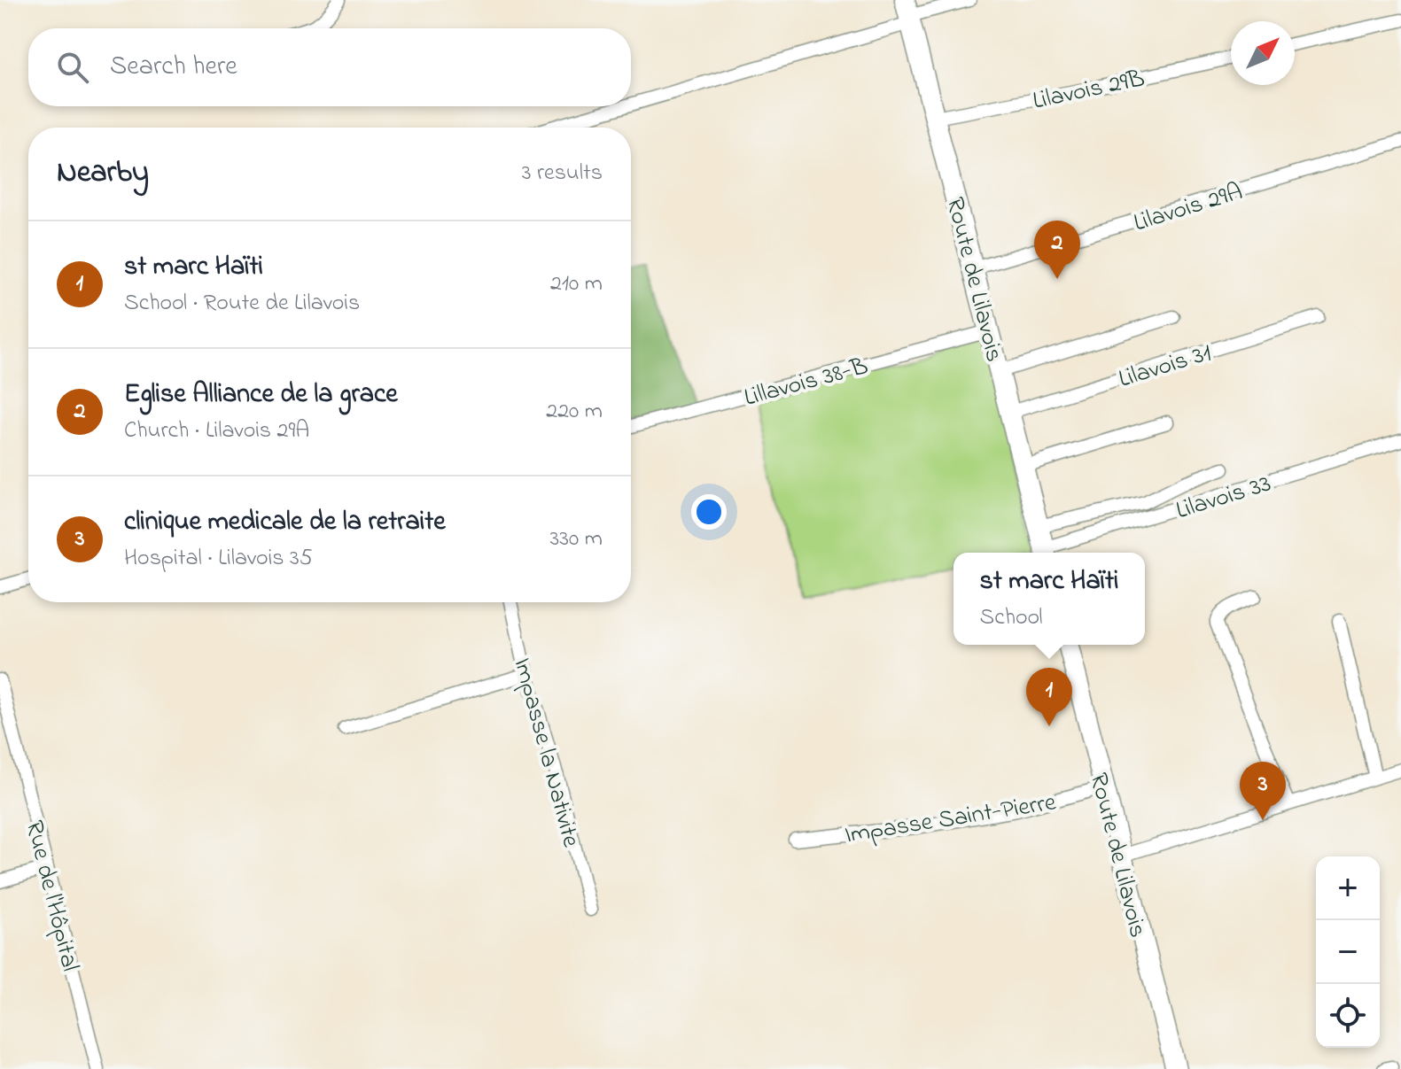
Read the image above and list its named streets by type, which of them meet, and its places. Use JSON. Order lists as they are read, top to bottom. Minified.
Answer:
{"streets":{"main road":["Route de Lilavois"],"street":["Lilavois 29B","Lilavois 29A","Lilavois 31","Lillavois 38-B","Lilavois 33","Impasse la Nativite","Impasse Saint-Pierre","Rue de l'Hôpital"]},"crossings":[["Lilavois 29B","Route de Lilavois"],["Lilavois 29A","Route de Lilavois"],["Route de Lilavois","Lilavois 31"],["Route de Lilavois","Lillavois 38-B"],["Route de Lilavois","Impasse Saint-Pierre"]],"north":"top right","page":{"search":"Search here","heading":["Nearby","3 results"],"list":[{"mark":"1","name":"st marc Haïti","note":"School · Route de Lilavois","value":"210 m"},{"mark":"2","name":"Eglise Alliance de la grace","note":"Church · Lilavois 29A","value":"220 m"},{"mark":"3","name":"clinique medicale de la retraite","note":"Hospital · Lilavois 35","value":"330 m"}],"pins":["2","1","3"],"popup":["st marc Haïti","School"],"map_buttons":["+","−"]}}
